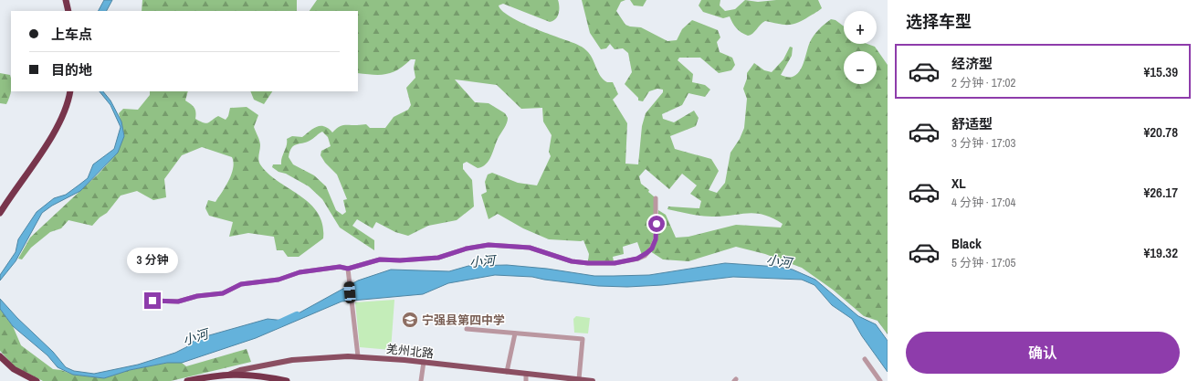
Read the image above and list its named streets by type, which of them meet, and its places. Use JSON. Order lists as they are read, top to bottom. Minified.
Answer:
{"streets":{"main road":["羌州北路"]},"water":["小河"],"places":{"school or university":["宁强县第四中学"]},"page":{"heading":"选择车型","map_buttons":["+","−"],"banner":["上车点","目的地"],"list":[{"name":"经济型","note":"2 分钟 · 17:02","value":"¥15.39"},{"name":"舒适型","note":"3 分钟 · 17:03","value":"¥20.78"},{"name":"XL","note":"4 分钟 · 17:04","value":"¥26.17"},{"name":"Black","note":"5 分钟 · 17:05","value":"¥19.32"}],"bubble":"3 分钟","buttons":"确认"}}
